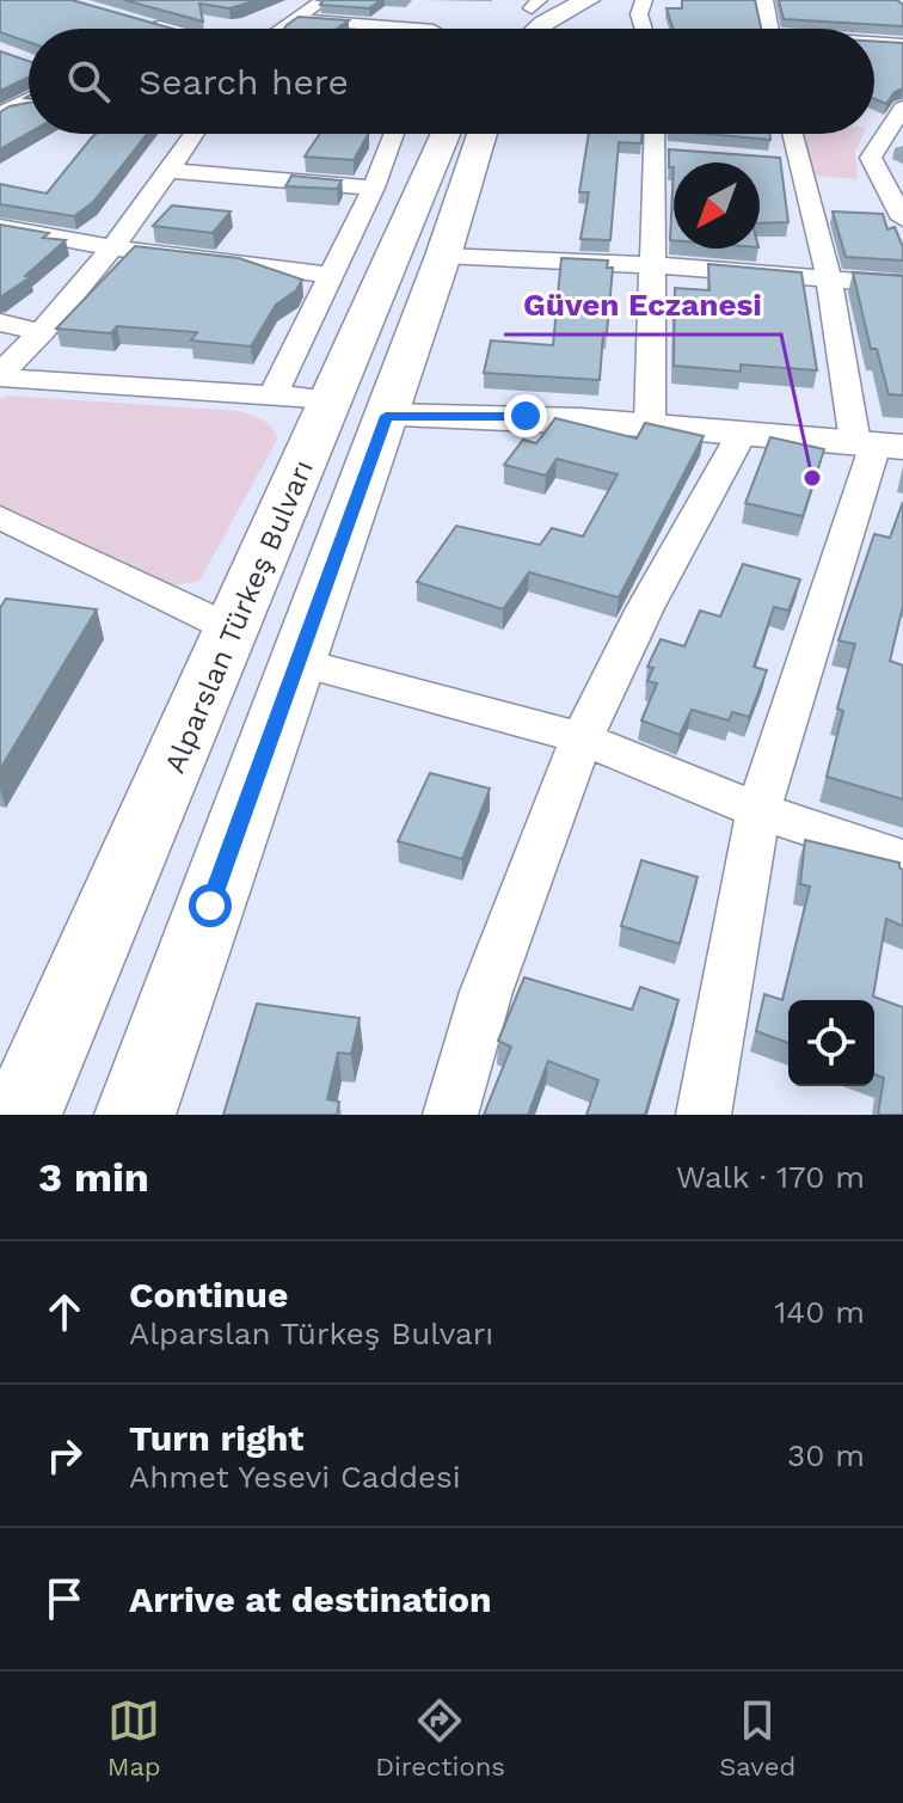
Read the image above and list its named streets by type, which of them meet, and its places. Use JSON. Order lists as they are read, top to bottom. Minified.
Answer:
{"streets":{"main road":["Alparslan Türkeş Bulvarı"]},"places":["Güven Eczanesi"],"north":"bottom left","page":{"search":"Search here","heading":["3 min","Walk · 170 m"],"list":[["Continue","Alparslan Türkeş Bulvarı","140 m"],["Turn right","Ahmet Yesevi Caddesi","30 m"],"Arrive at destination"],"nav":["Map","Directions","Saved"]}}
